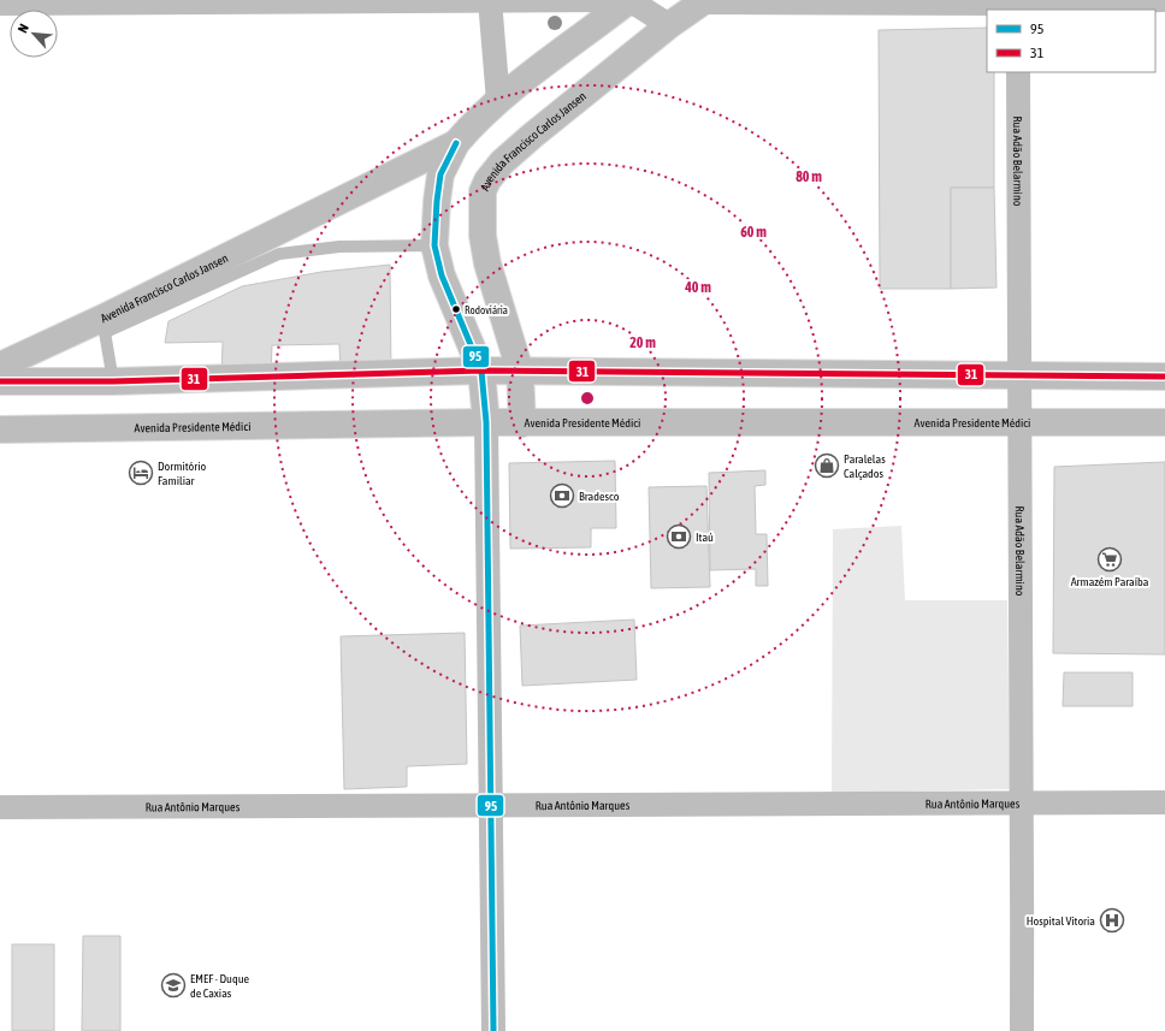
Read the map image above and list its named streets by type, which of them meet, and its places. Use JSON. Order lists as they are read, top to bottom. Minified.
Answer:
{"streets":{"main road":["Avenida Francisco Carlos Jansen","Avenida Presidente Médici"],"street":["Rua Adão Belarmino","Rua Antônio Marques"]},"crossings":[["Avenida Francisco Carlos Jansen","Avenida Presidente Médici"],["Rua Adão Belarmino","Avenida Presidente Médici"],["Rua Adão Belarmino","Rua Antônio Marques"]],"places":{"other":["Rodoviária"],"shop":["Paralelas Calçados"],"hotel":["Dormitório Familiar"],"bank":["Bradesco","Itaú"],"supermarket":["Armazém Paraíba"],"hospital":["Hospital Vitoria"],"school or university":["EMEF - Duque de Caxias"]},"lines":["transit line 95","transit line 31"],"legend":["95","31"],"north":"top left","rings":["80 m","60 m","40 m","20 m"]}
